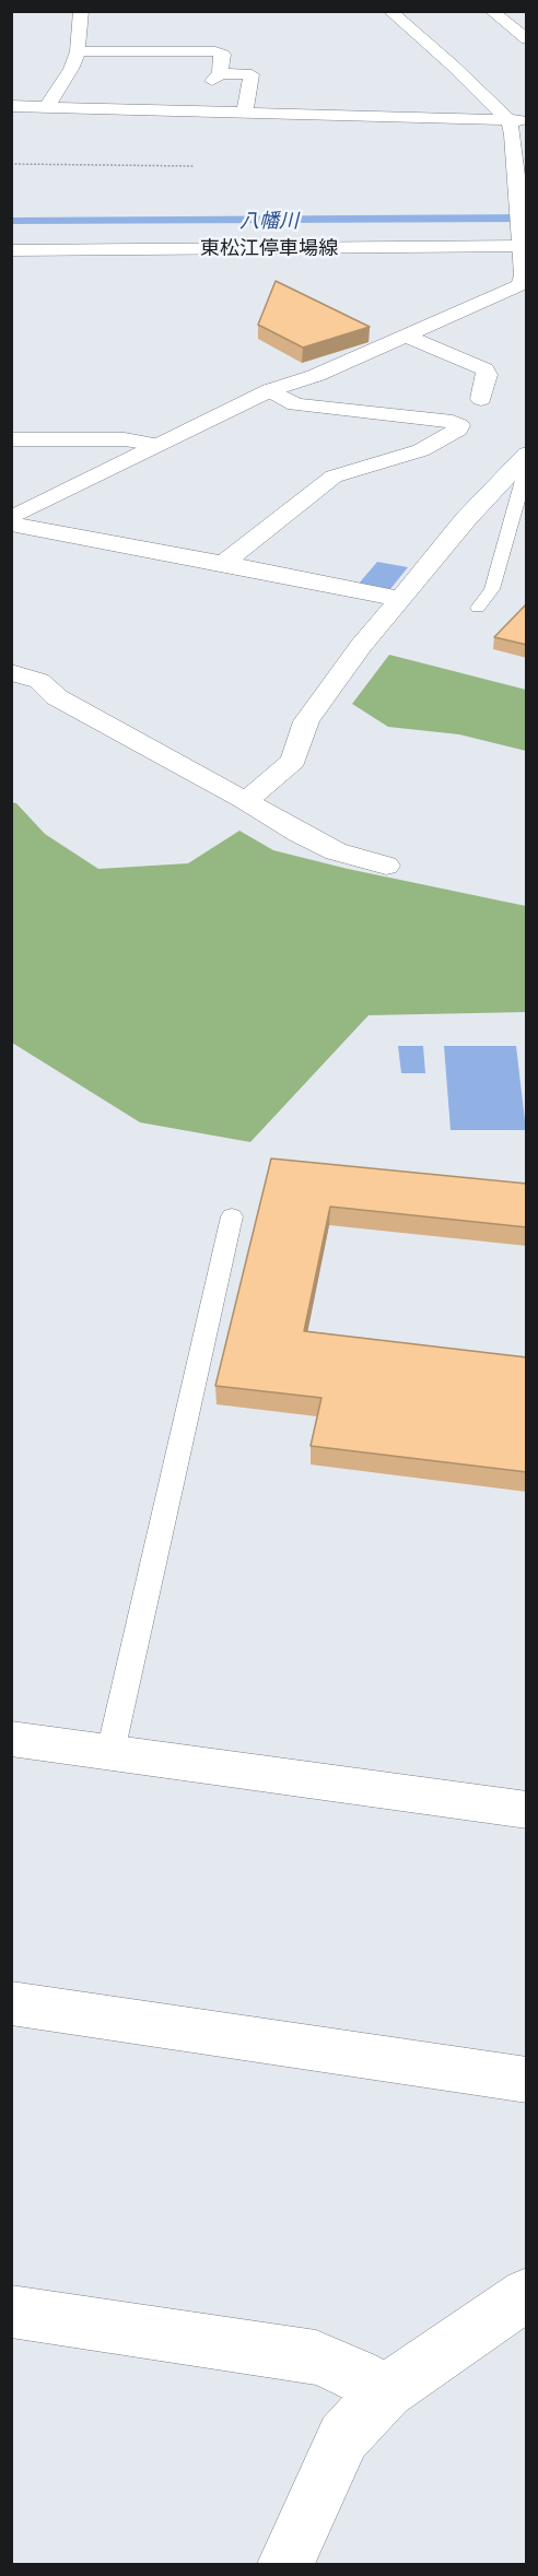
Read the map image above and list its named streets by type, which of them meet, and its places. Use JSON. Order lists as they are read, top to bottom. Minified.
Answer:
{"streets":{"main road":["東松江停車場線"]},"water":["八幡川"]}
